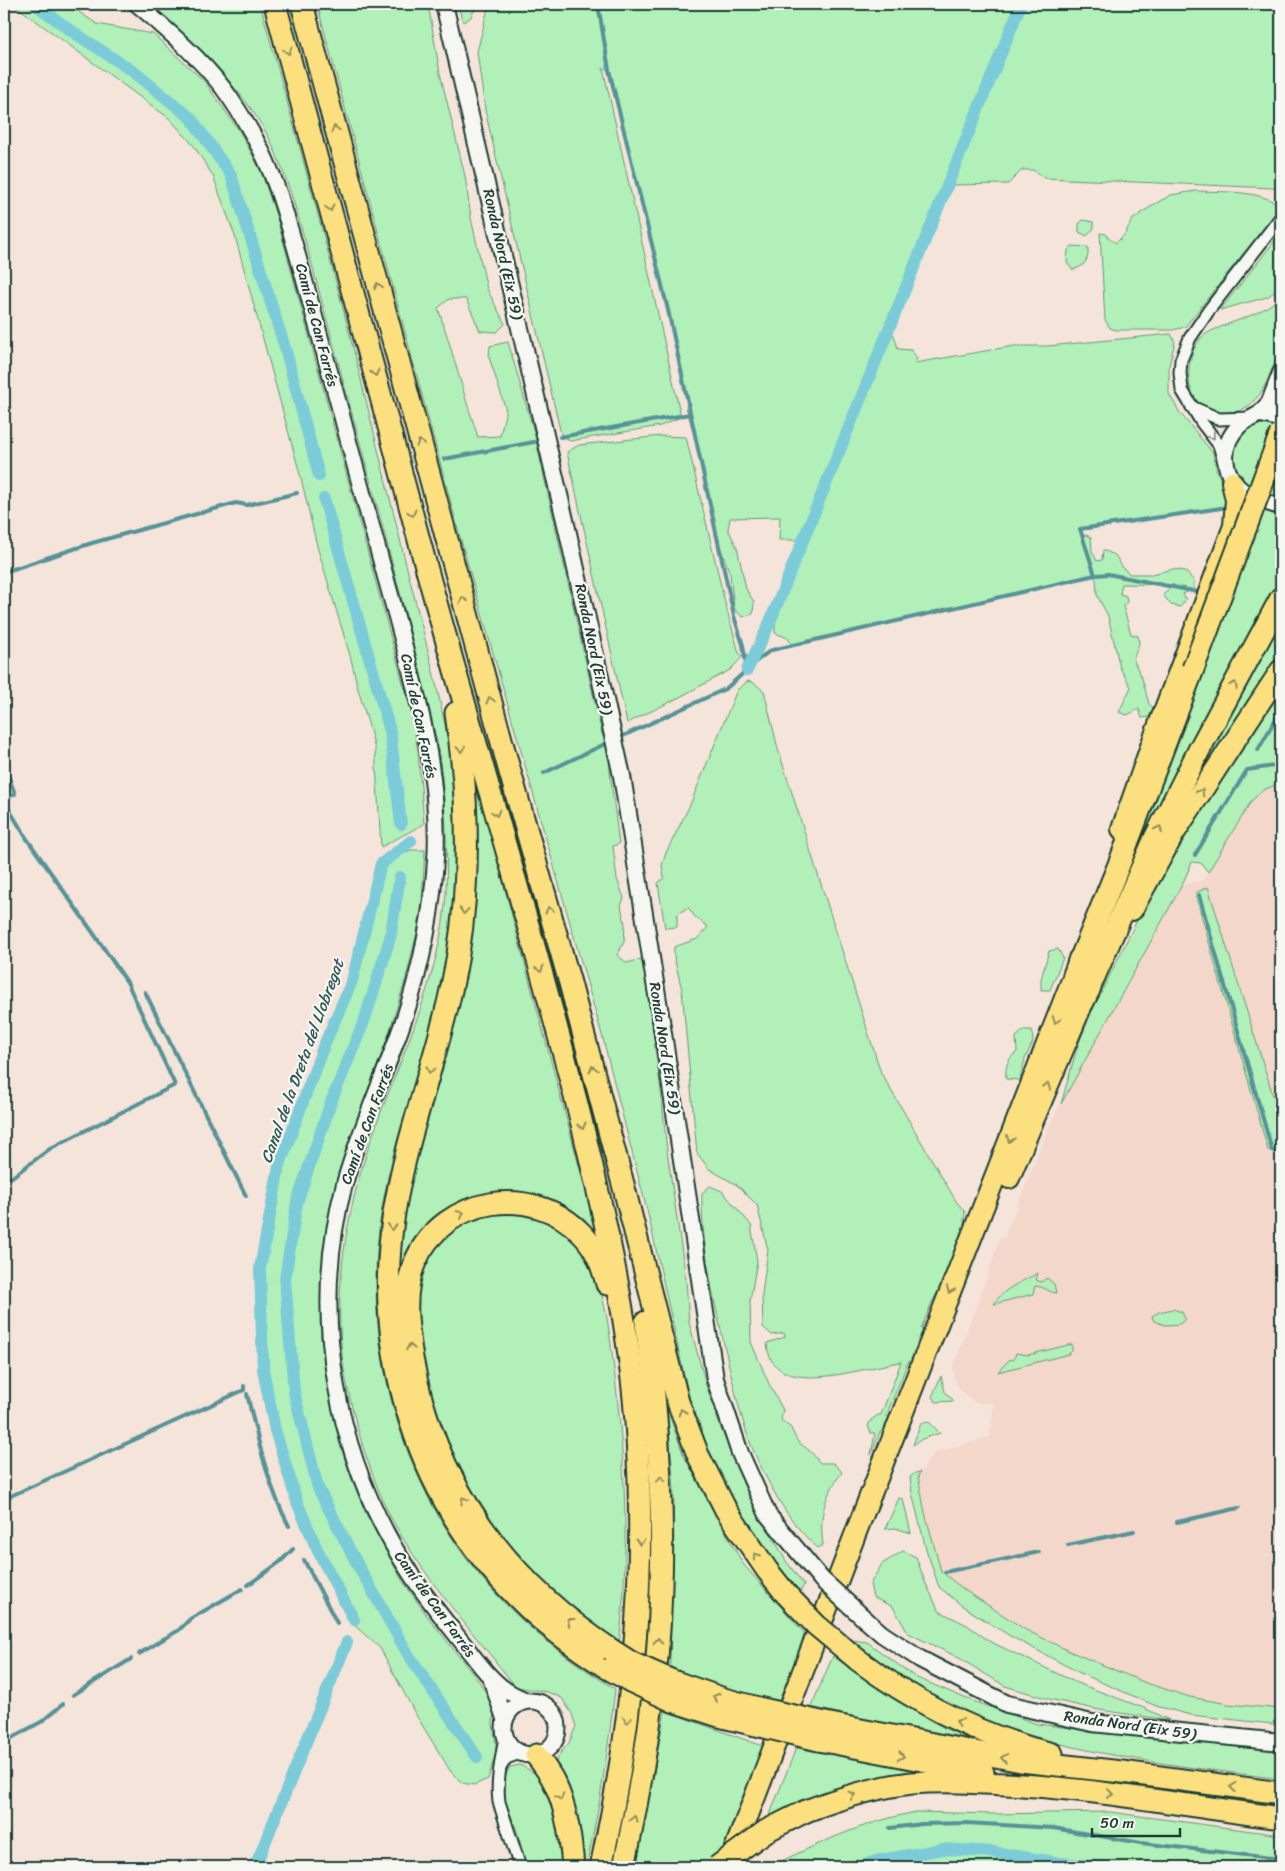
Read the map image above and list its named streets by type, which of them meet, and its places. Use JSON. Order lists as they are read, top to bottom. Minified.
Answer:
{"streets":{"main road":["Ronda Nord (Eix 59)"],"street":["Camí de Can Farrés"]},"water":["Canal de la Dreta del Llobregat"],"scale_bar":"50 m"}
